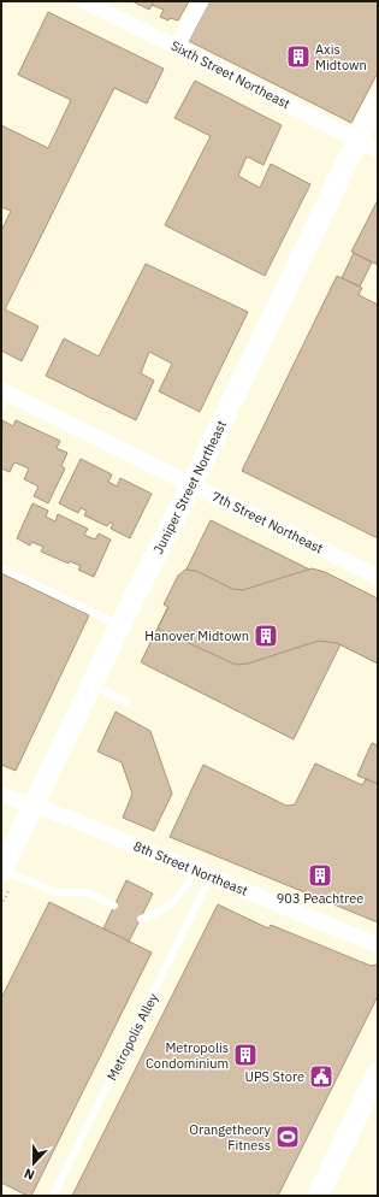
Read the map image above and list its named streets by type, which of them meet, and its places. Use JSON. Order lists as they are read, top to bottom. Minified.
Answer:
{"streets":{"main road":["Juniper Street Northeast"],"street":["Sixth Street Northeast","7th Street Northeast","8th Street Northeast"],"lane":["Metropolis Alley"]},"crossings":[["Sixth Street Northeast","Juniper Street Northeast"],["Juniper Street Northeast","7th Street Northeast"],["Juniper Street Northeast","8th Street Northeast"],["8th Street Northeast","Metropolis Alley"]],"places":{"building":["Axis Midtown","Hanover Midtown","903 Peachtree","Metropolis Condominium"],"public building":["UPS Store"],"sports":["Orangetheory Fitness"]},"north":"bottom"}
